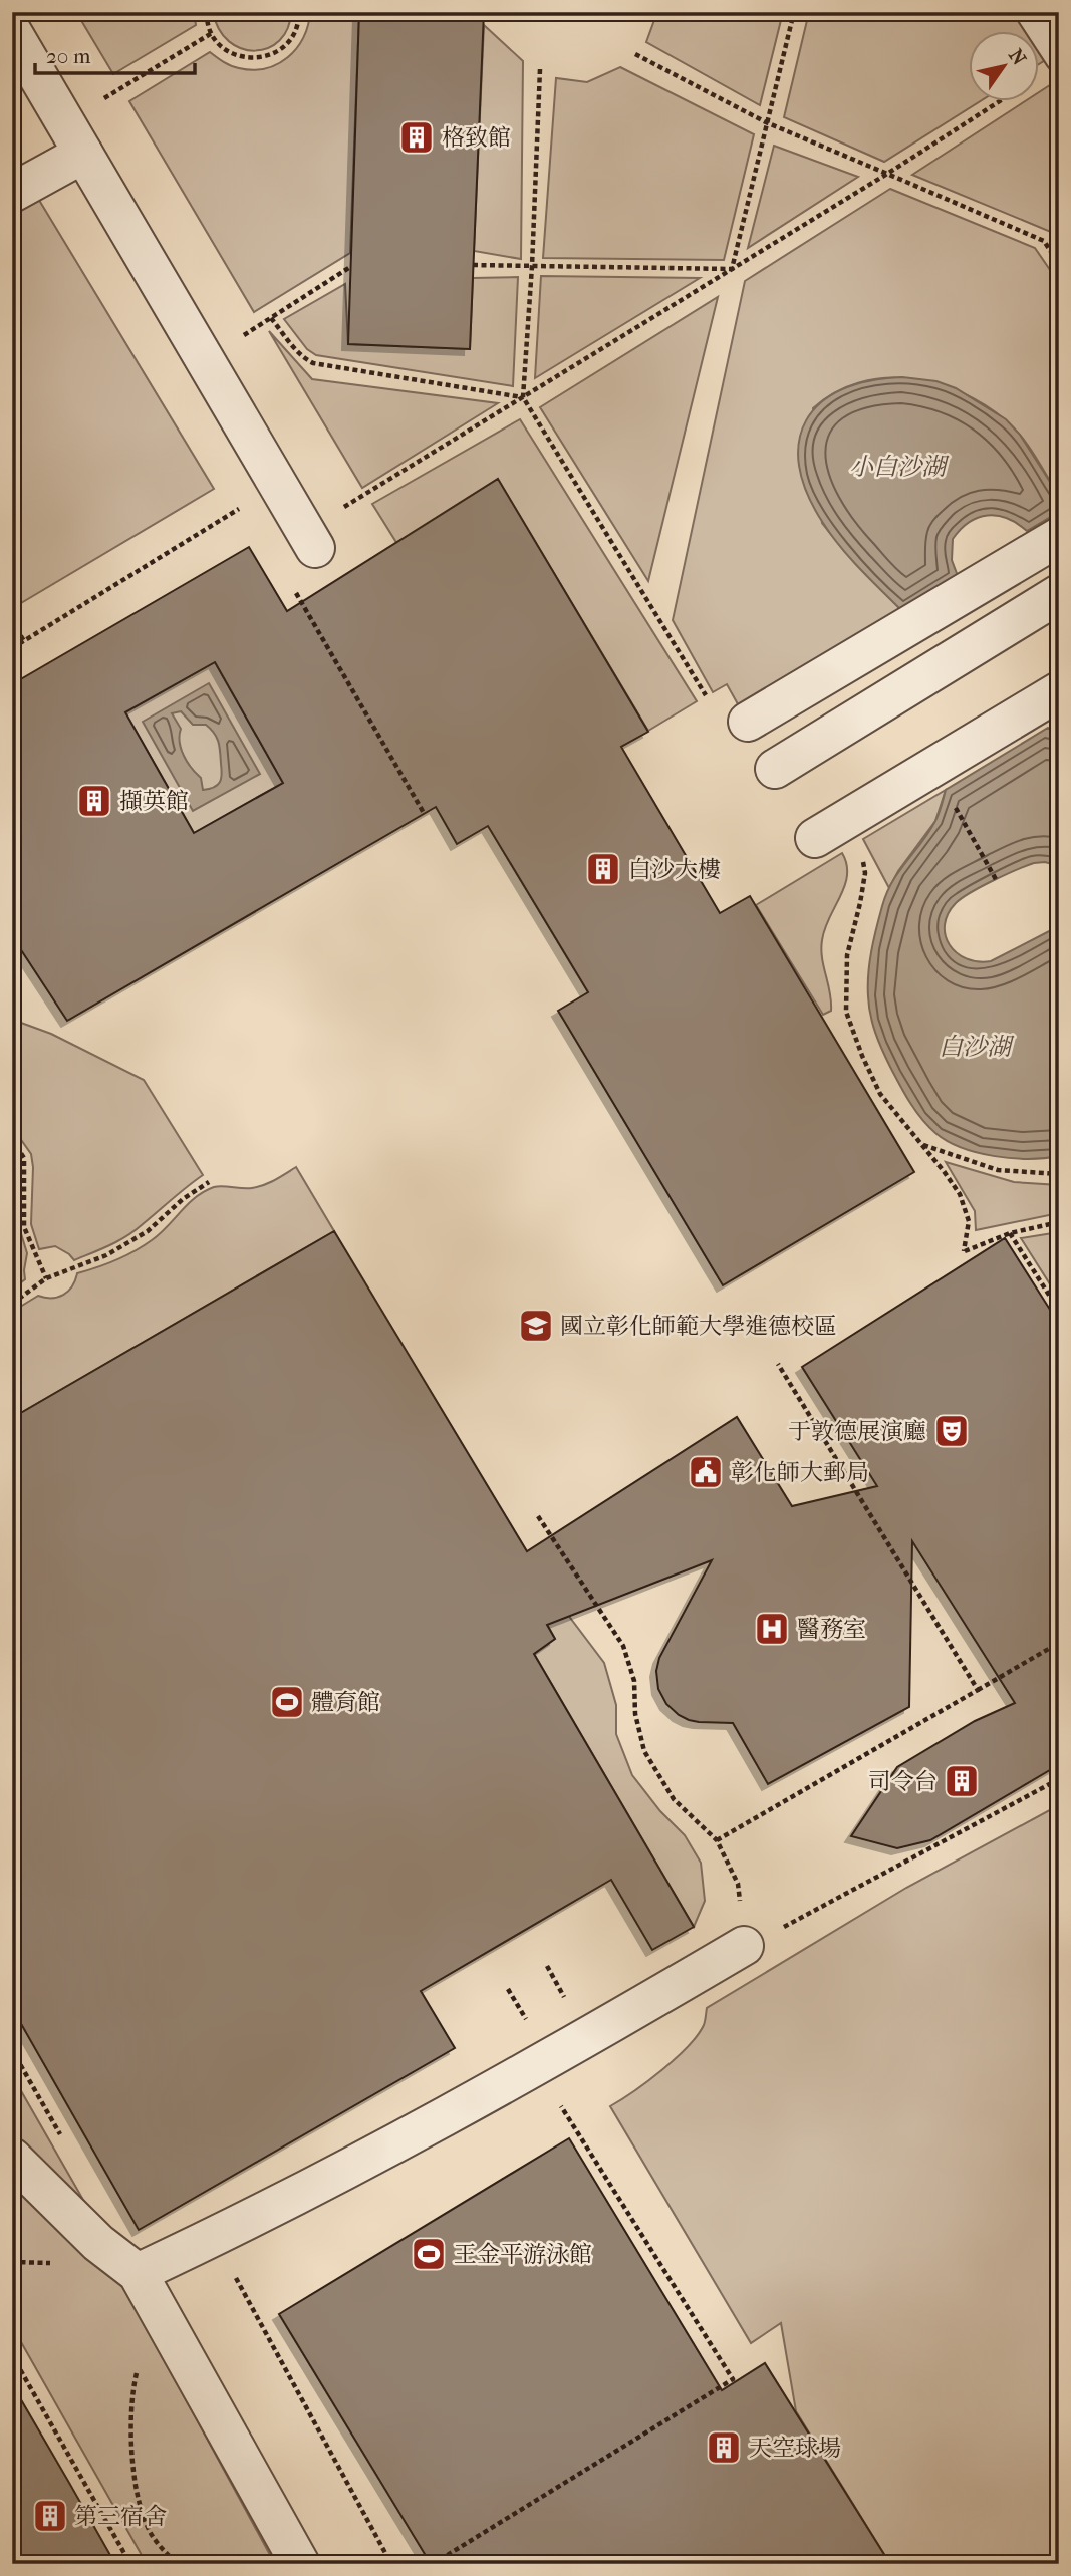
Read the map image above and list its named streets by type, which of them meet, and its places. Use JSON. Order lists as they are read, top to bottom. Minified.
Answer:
{"water":["小白沙湖","白沙湖"],"places":{"building":["格致館","擷英館","白沙大樓","司令台","天空球場","第三宿舍"],"school or university":["國立彰化師範大學進德校區"],"theatre":["于敦德展演廳"],"public building":["彰化師大郵局"],"hospital":["醫務室"],"sports":["體育館","王金平游泳館"]},"scale_bar":"20 m","north":"top right"}
